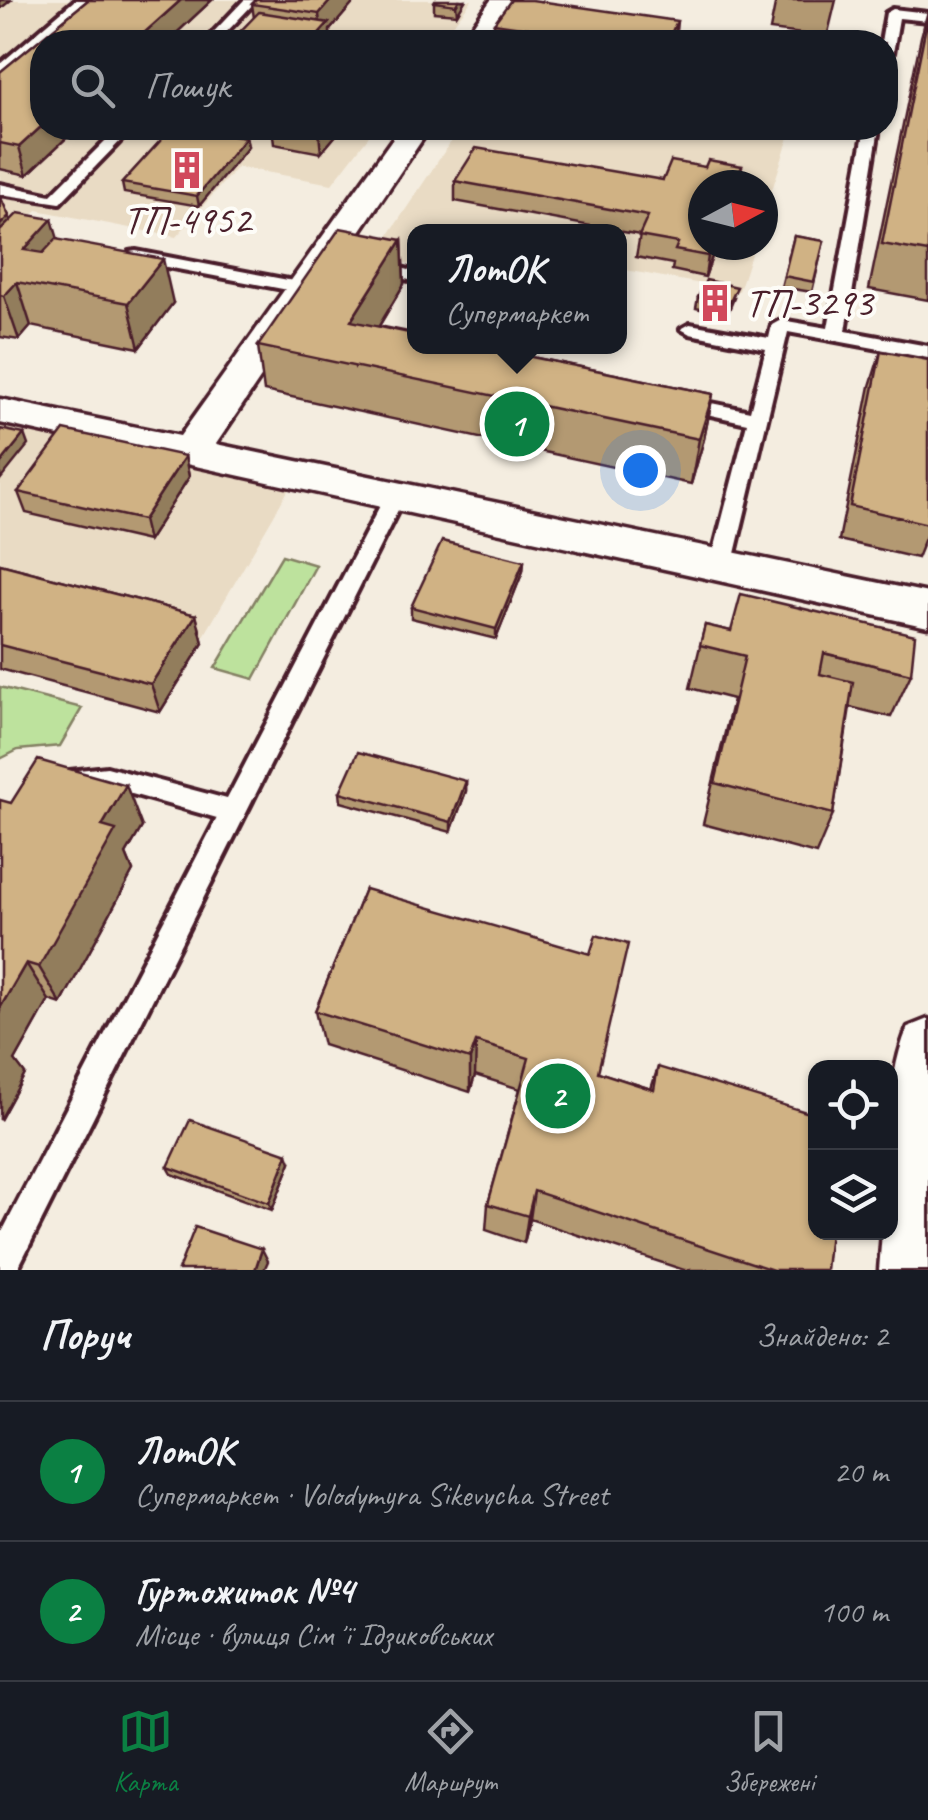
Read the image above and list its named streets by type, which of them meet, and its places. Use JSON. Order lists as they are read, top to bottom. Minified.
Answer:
{"places":{"building":["ТП-4952","ТП-3293"]},"north":"right","page":{"search":"Пошук","popup":["ЛотОК","Супермаркет"],"pins":["1","2"],"heading":["Поруч","Знайдено: 2"],"list":[{"mark":"1","name":"ЛотОК","note":"Супермаркет · Volodymyra Sikevycha Street","value":"20 m"},{"mark":"2","name":"Гуртожиток №4","note":"Місце · вулиця Сімʼї Ідзиковських","value":"100 m"}],"nav":["Карта","Маршрут","Збережені"]}}
